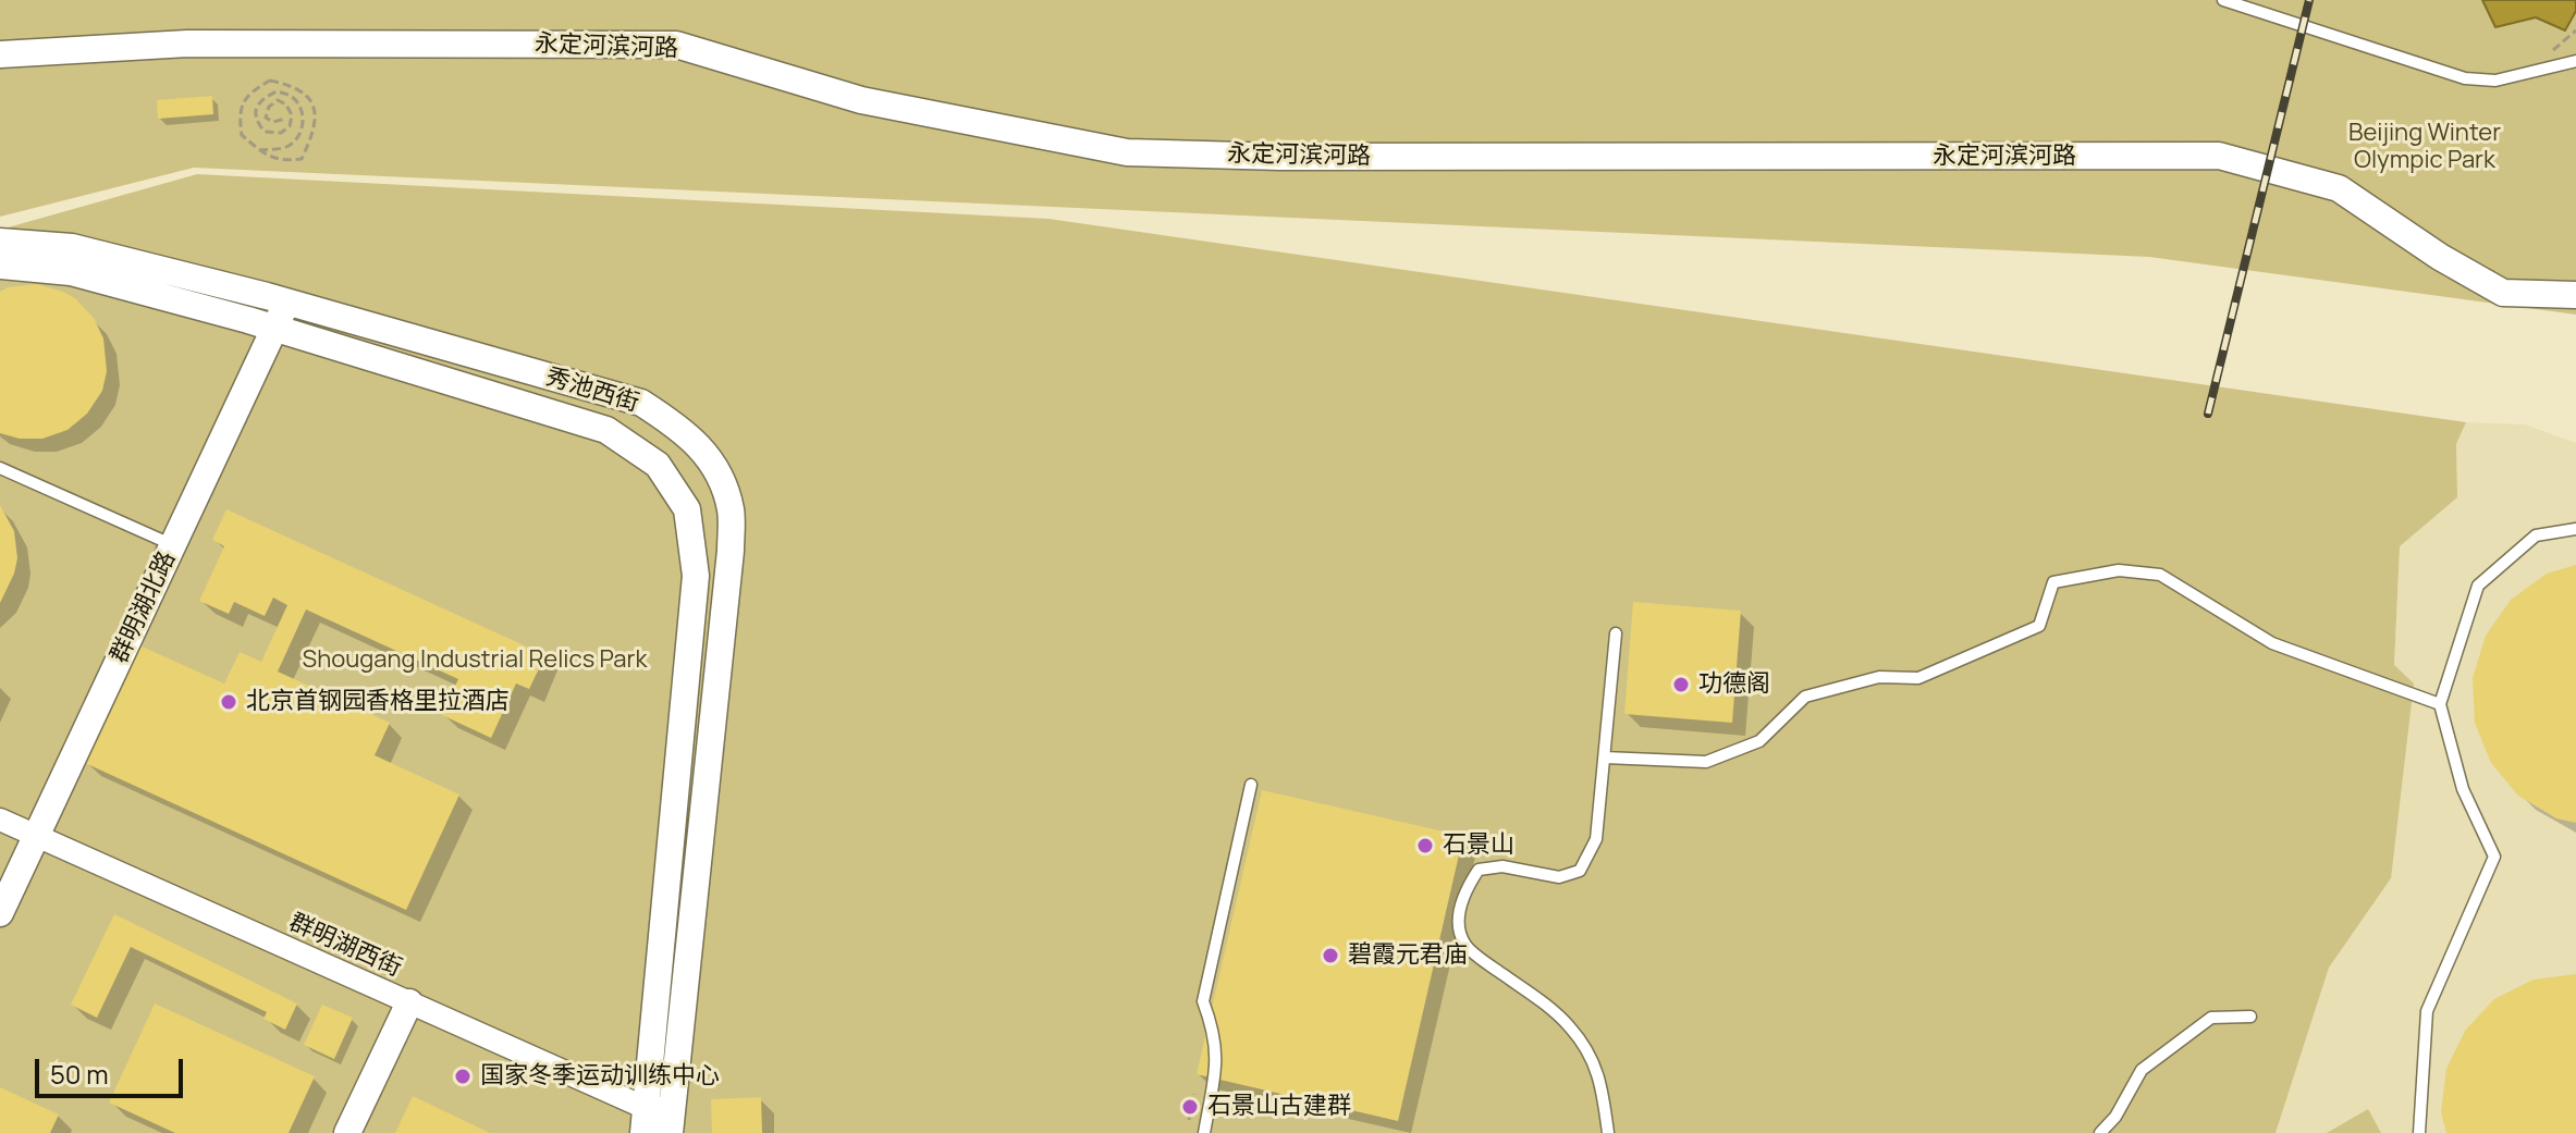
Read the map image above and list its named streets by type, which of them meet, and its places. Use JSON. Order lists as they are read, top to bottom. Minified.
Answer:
{"streets":{"street":["永定河滨河路","秀池西街","群明湖北路","群明湖西街"]},"crossings":[["秀池西街","群明湖北路"],["秀池西街","群明湖西街"],["群明湖北路","群明湖西街"]],"parks":["Beijing Winter Olympic Park","Shougang Industrial Relics Park"],"places":["功德阁","北京首钢园香格里拉酒店","石景山","碧霞元君庙","国家冬季运动训练中心","石景山古建群"],"scale_bar":"50 m"}
